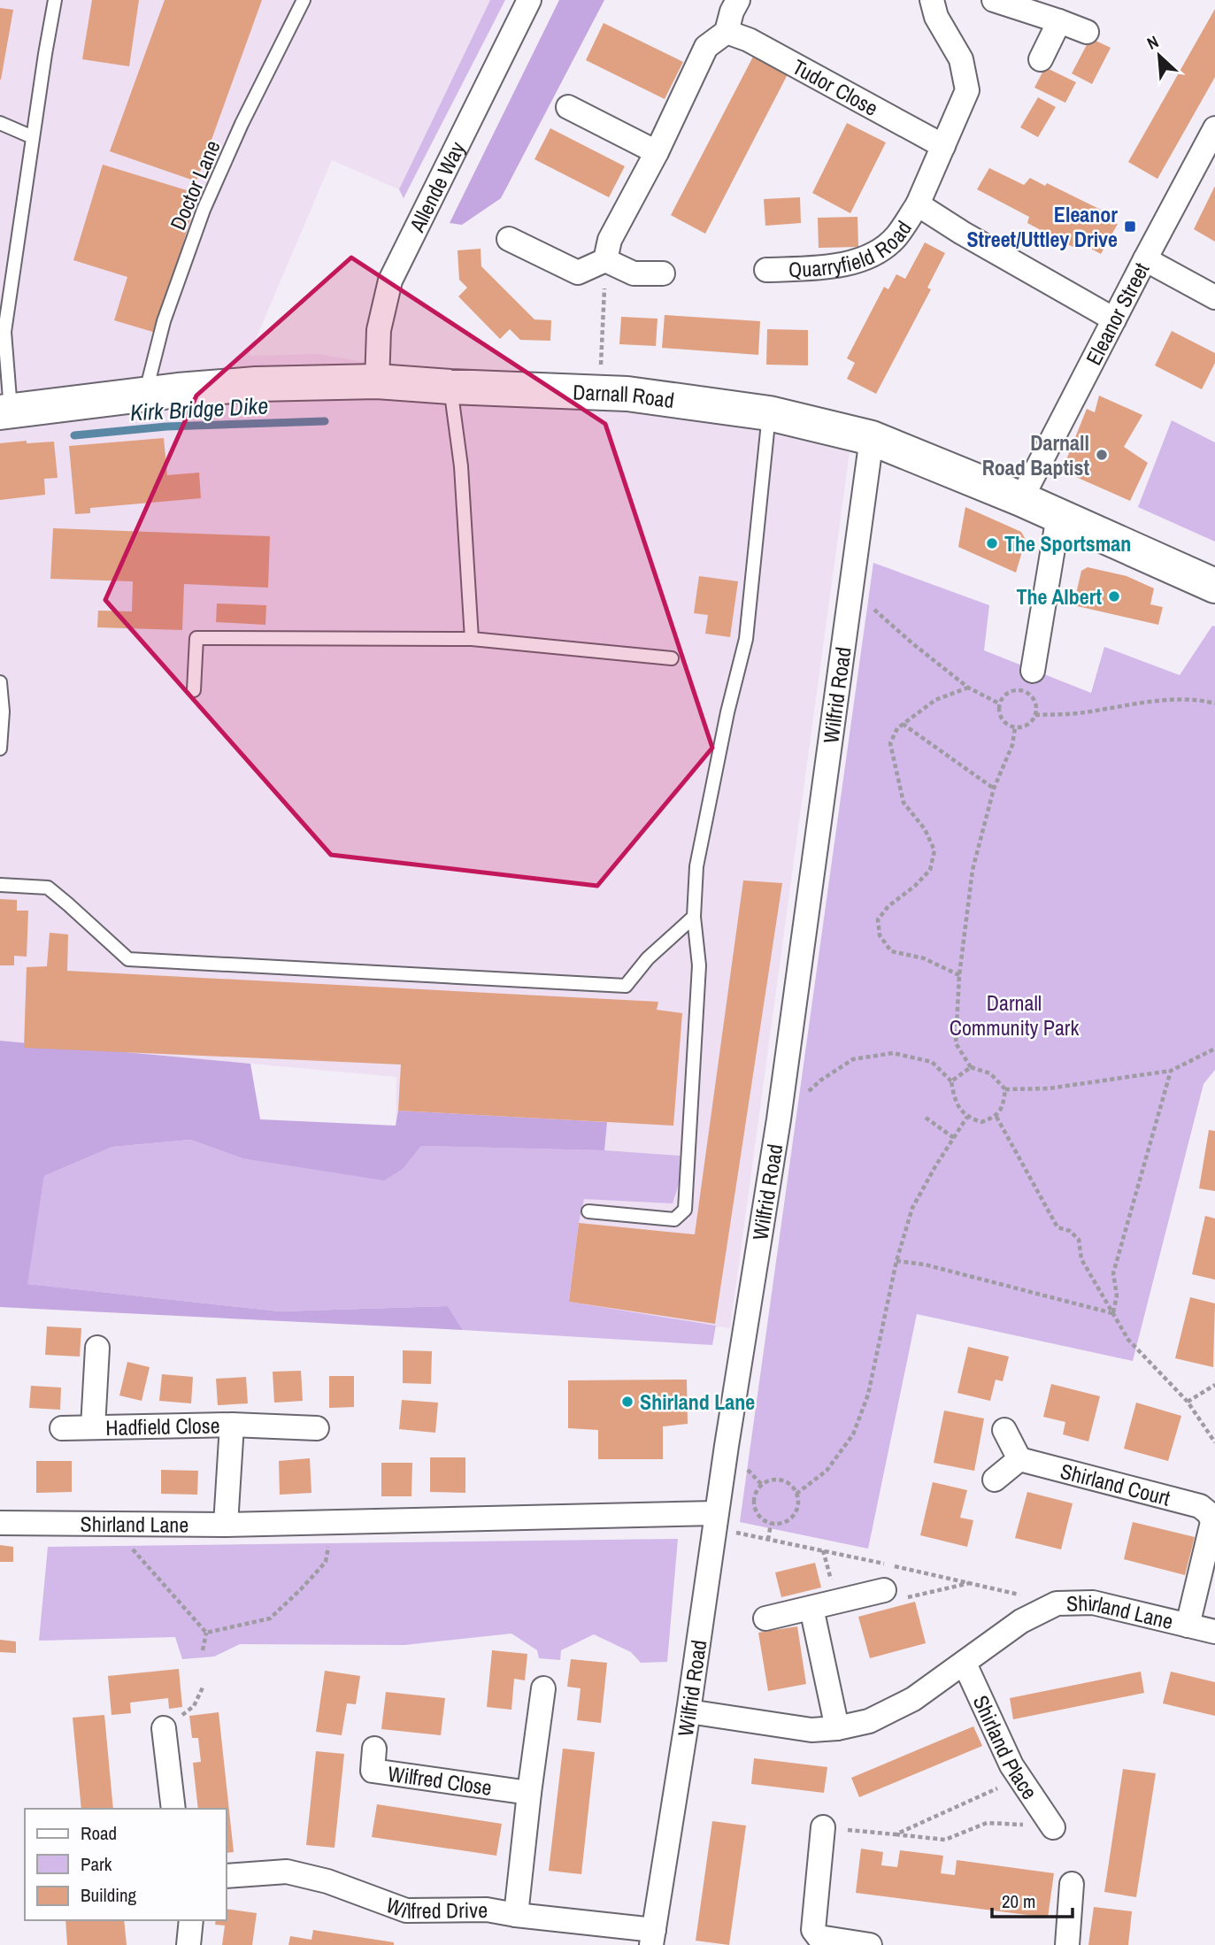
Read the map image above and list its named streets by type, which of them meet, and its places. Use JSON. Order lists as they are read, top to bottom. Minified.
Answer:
{"streets":{"main road":["Darnall Road"],"street":["Tudor Close","Allende Way","Quarryfield Road","Eleanor Street","Wilfrid Road","Hadfield Close","Shirland Court","Shirland Lane","Shirland Place","Wilfred Close","Wilfred Drive"],"lane":["Doctor Lane"]},"crossings":[["Tudor Close","Quarryfield Road"],["Doctor Lane","Darnall Road"],["Allende Way","Darnall Road"],["Quarryfield Road","Eleanor Street"],["Eleanor Street","Darnall Road"],["Darnall Road","Wilfrid Road"],["Wilfrid Road","Shirland Lane"],["Wilfrid Road","Wilfred Drive"],["Hadfield Close","Shirland Lane"],["Shirland Court","Shirland Lane"],["Shirland Lane","Shirland Place"]],"water":["Kirk Bridge Dike"],"parks":["Darnall Community Park"],"places":{"transit":["Eleanor Street/Uttley Drive"],"other":["Darnall Road Baptist","The Sportsman","The Albert","Shirland Lane"]},"legend":["Road","Park","Building"],"scale_bar":"20 m","north":"top left"}
